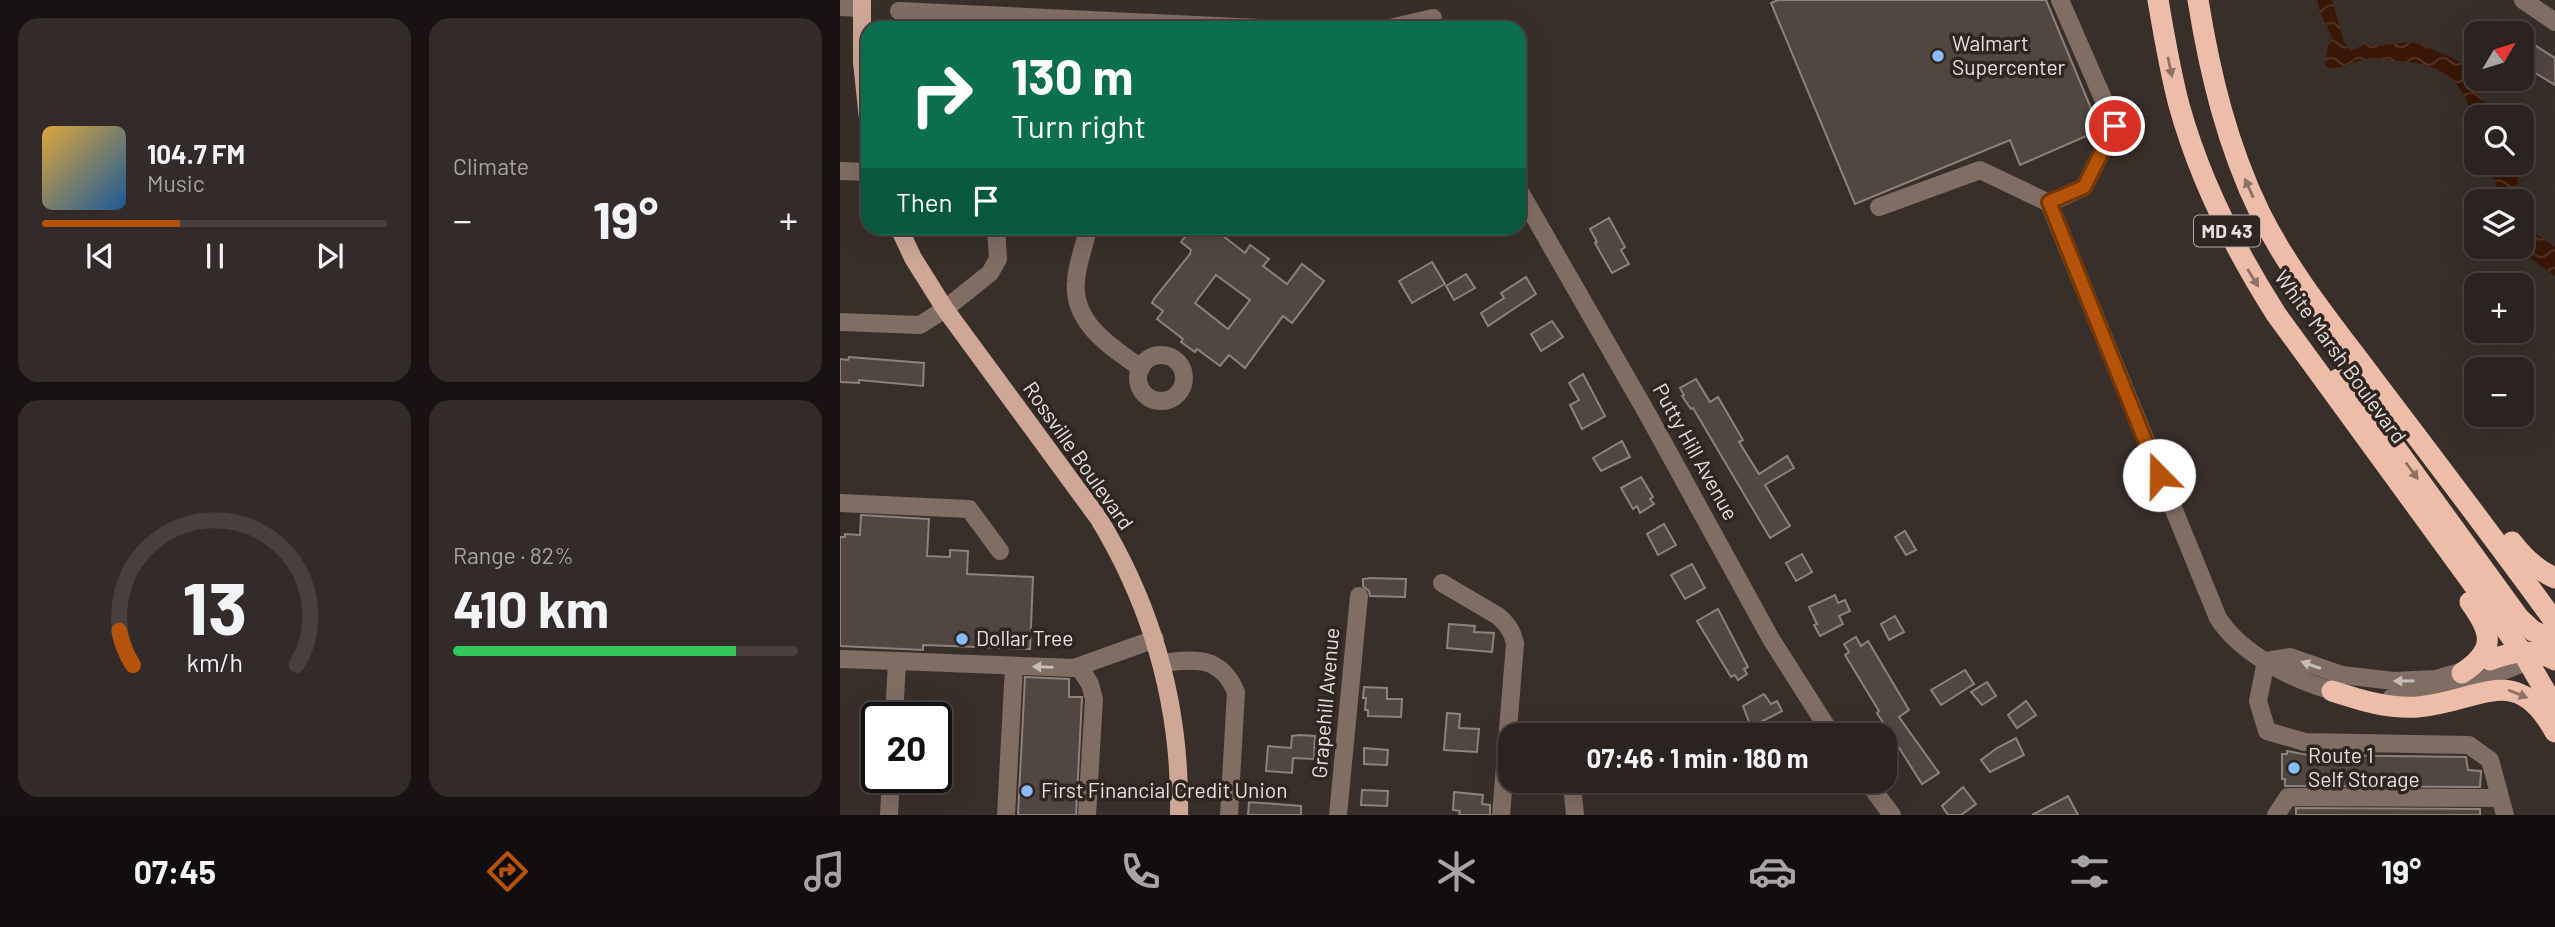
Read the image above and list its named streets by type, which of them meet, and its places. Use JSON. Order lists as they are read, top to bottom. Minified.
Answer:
{"streets":{"highway":["MD 43","White Marsh Boulevard"],"main road":["Rossville Boulevard"],"street":["Putty Hill Avenue","Grapehill Avenue"]},"places":["Walmart Supercenter","Dollar Tree","Route 1 Self Storage","First Financial Credit Union"],"north":"top right","page":{"tile":["Climate",["Range · 82%","410 km"]],"map_buttons":["+","−"],"turn":["130 m","Turn right"],"song":["104.7 FM","Music"],"then":"Then","heat":["−","19°","+"],"limit":"20","trip":"07:46 · 1 min · 180 m","tabs":["07:45","19°"],"gauge":["13","km/h"]}}
